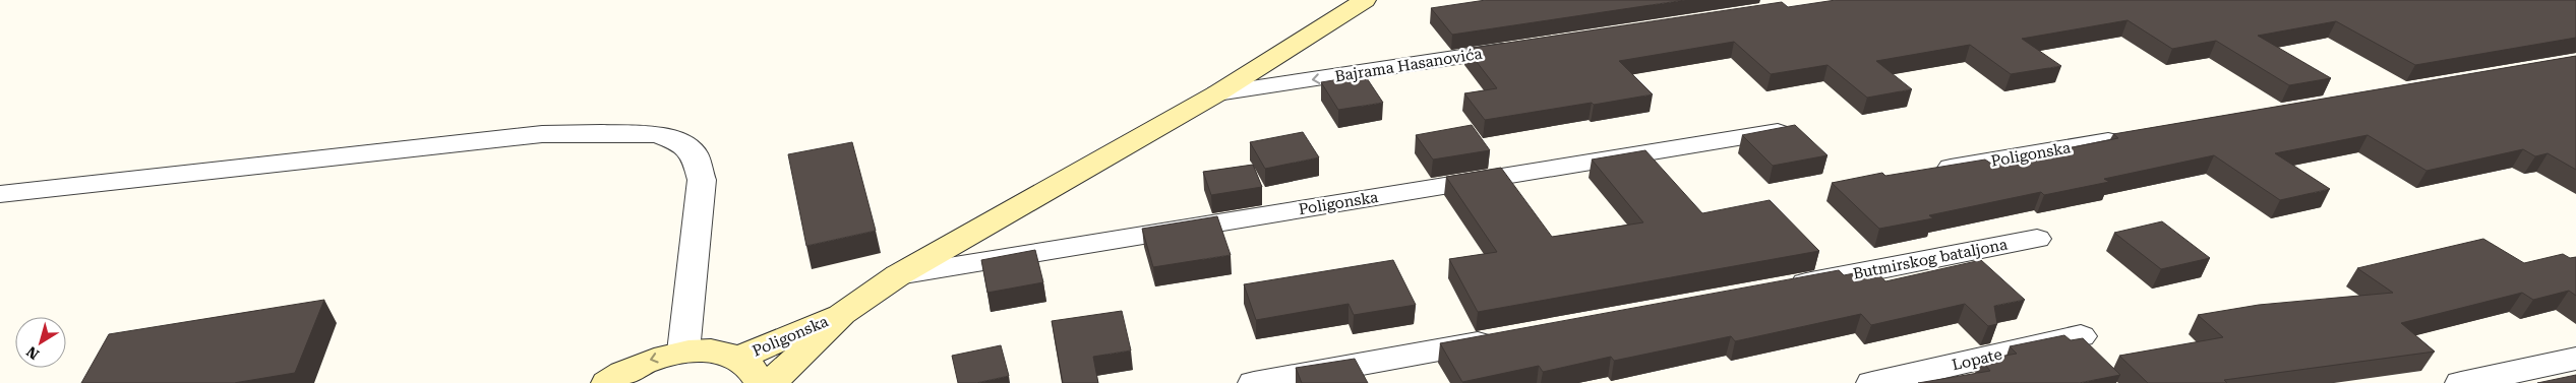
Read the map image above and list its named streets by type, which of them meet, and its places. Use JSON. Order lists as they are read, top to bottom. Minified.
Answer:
{"streets":{"street":["Bajrama Hasanovića","Poligonska","Butmirskog bataljona","Lopate"]},"crossings":[["Bajrama Hasanovića","Poligonska"]],"one_way":["Bajrama Hasanovića"],"north":"bottom left"}
